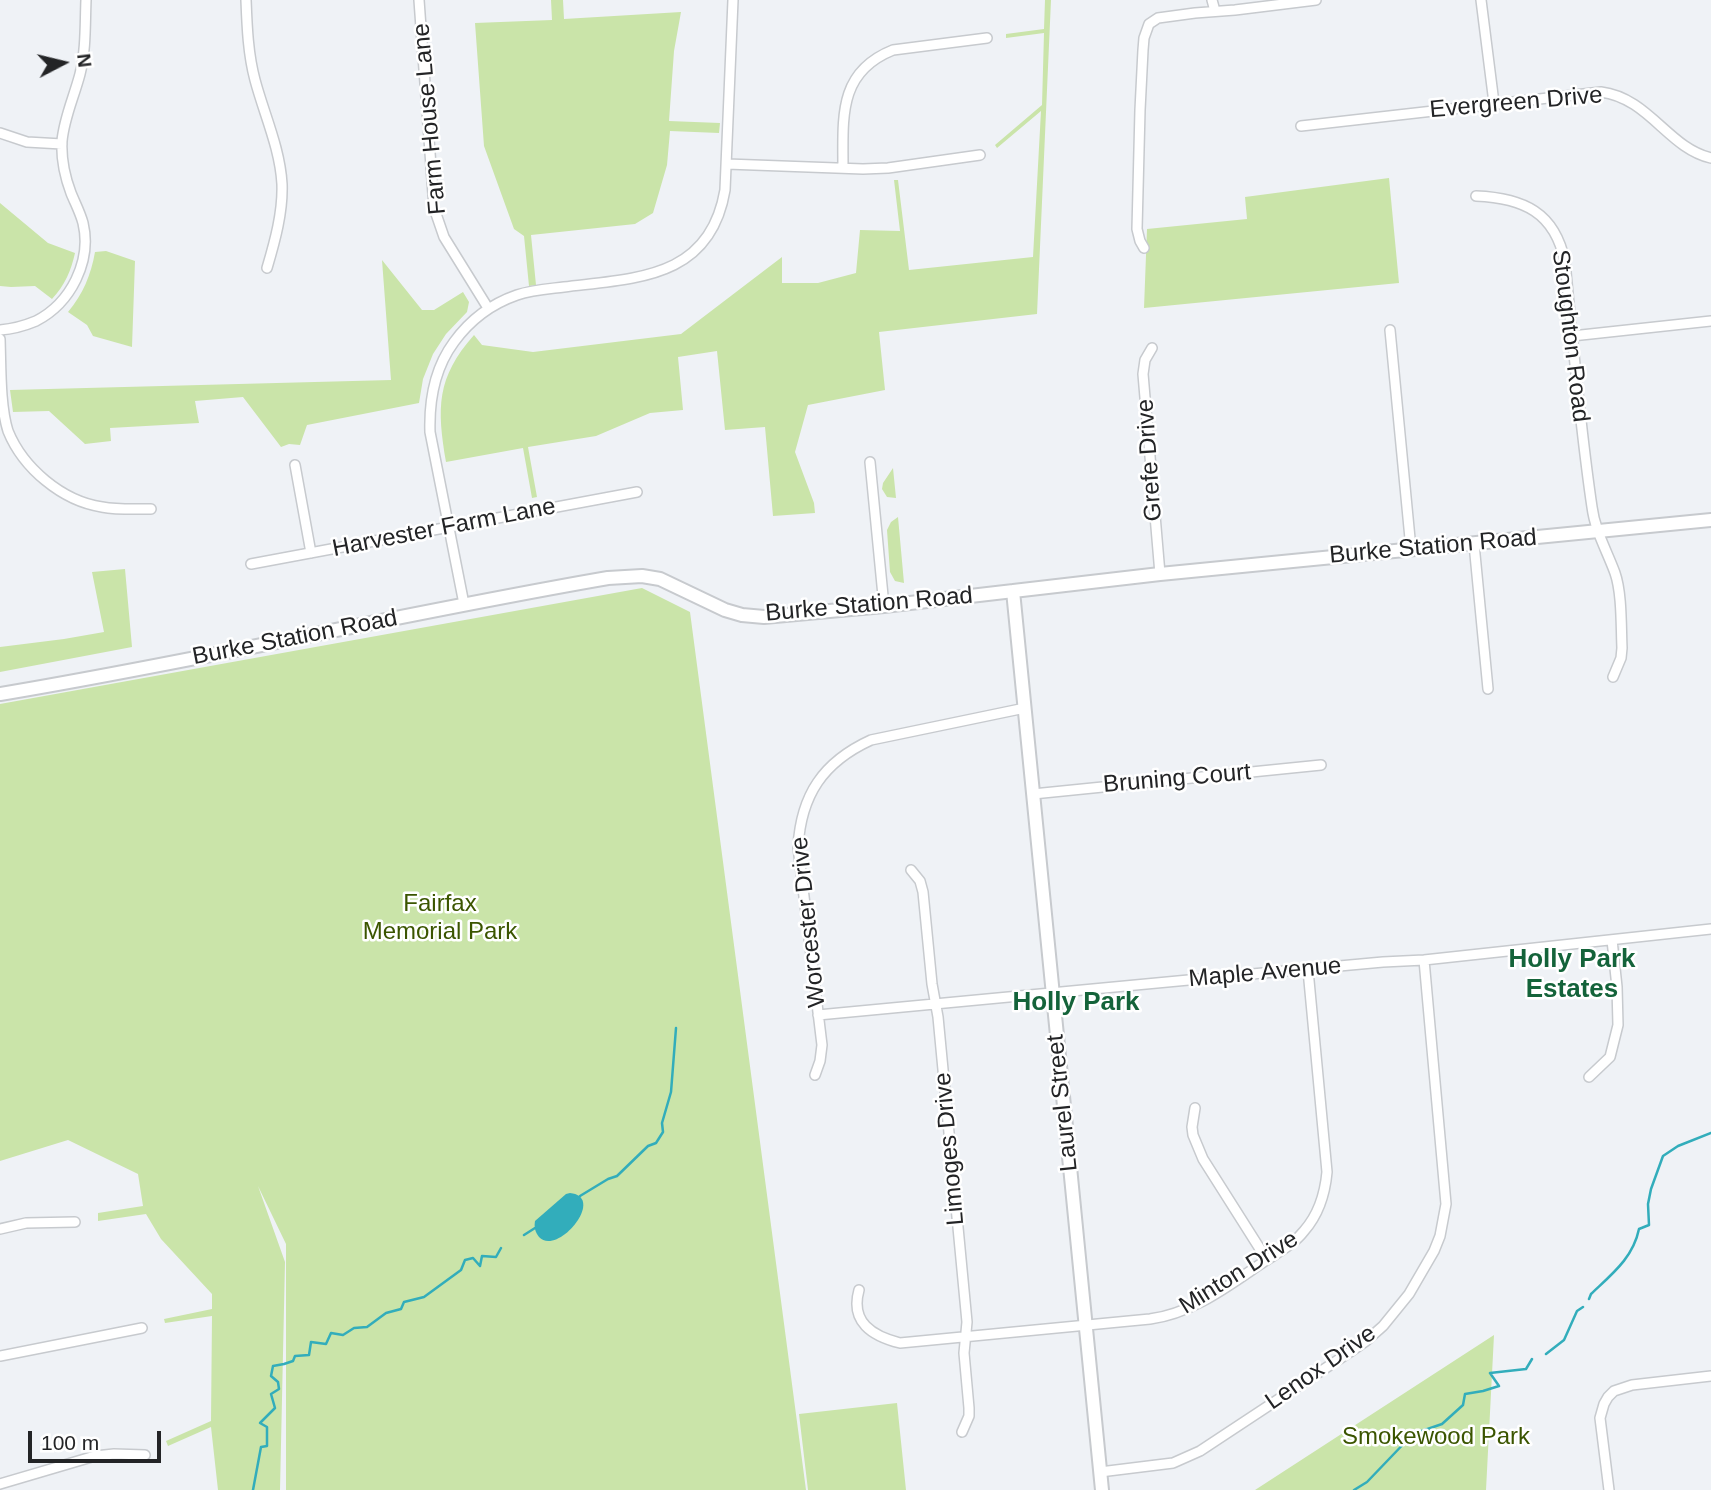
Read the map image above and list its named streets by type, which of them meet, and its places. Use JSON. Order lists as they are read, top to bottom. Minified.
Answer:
{"streets":{"street":["Evergreen Drive","Farm House Lane","Stoughton Road","Grefe Drive","Harvester Farm Lane","Burke Station Road","Bruning Court","Worcester Drive","Maple Avenue","Laurel Street","Limoges Drive","Minton Drive","Lenox Drive"]},"crossings":[["Stoughton Road","Burke Station Road"],["Grefe Drive","Burke Station Road"],["Burke Station Road","Laurel Street"],["Bruning Court","Laurel Street"],["Worcester Drive","Maple Avenue"],["Worcester Drive","Laurel Street"],["Maple Avenue","Laurel Street"],["Maple Avenue","Limoges Drive"],["Maple Avenue","Minton Drive"],["Maple Avenue","Lenox Drive"],["Laurel Street","Minton Drive"],["Laurel Street","Lenox Drive"],["Limoges Drive","Minton Drive"]],"districts":["Holly Park Estates","Holly Park"],"parks":["Fairfax Memorial Park","Smokewood Park"],"scale_bar":"100 m","north":"right"}
